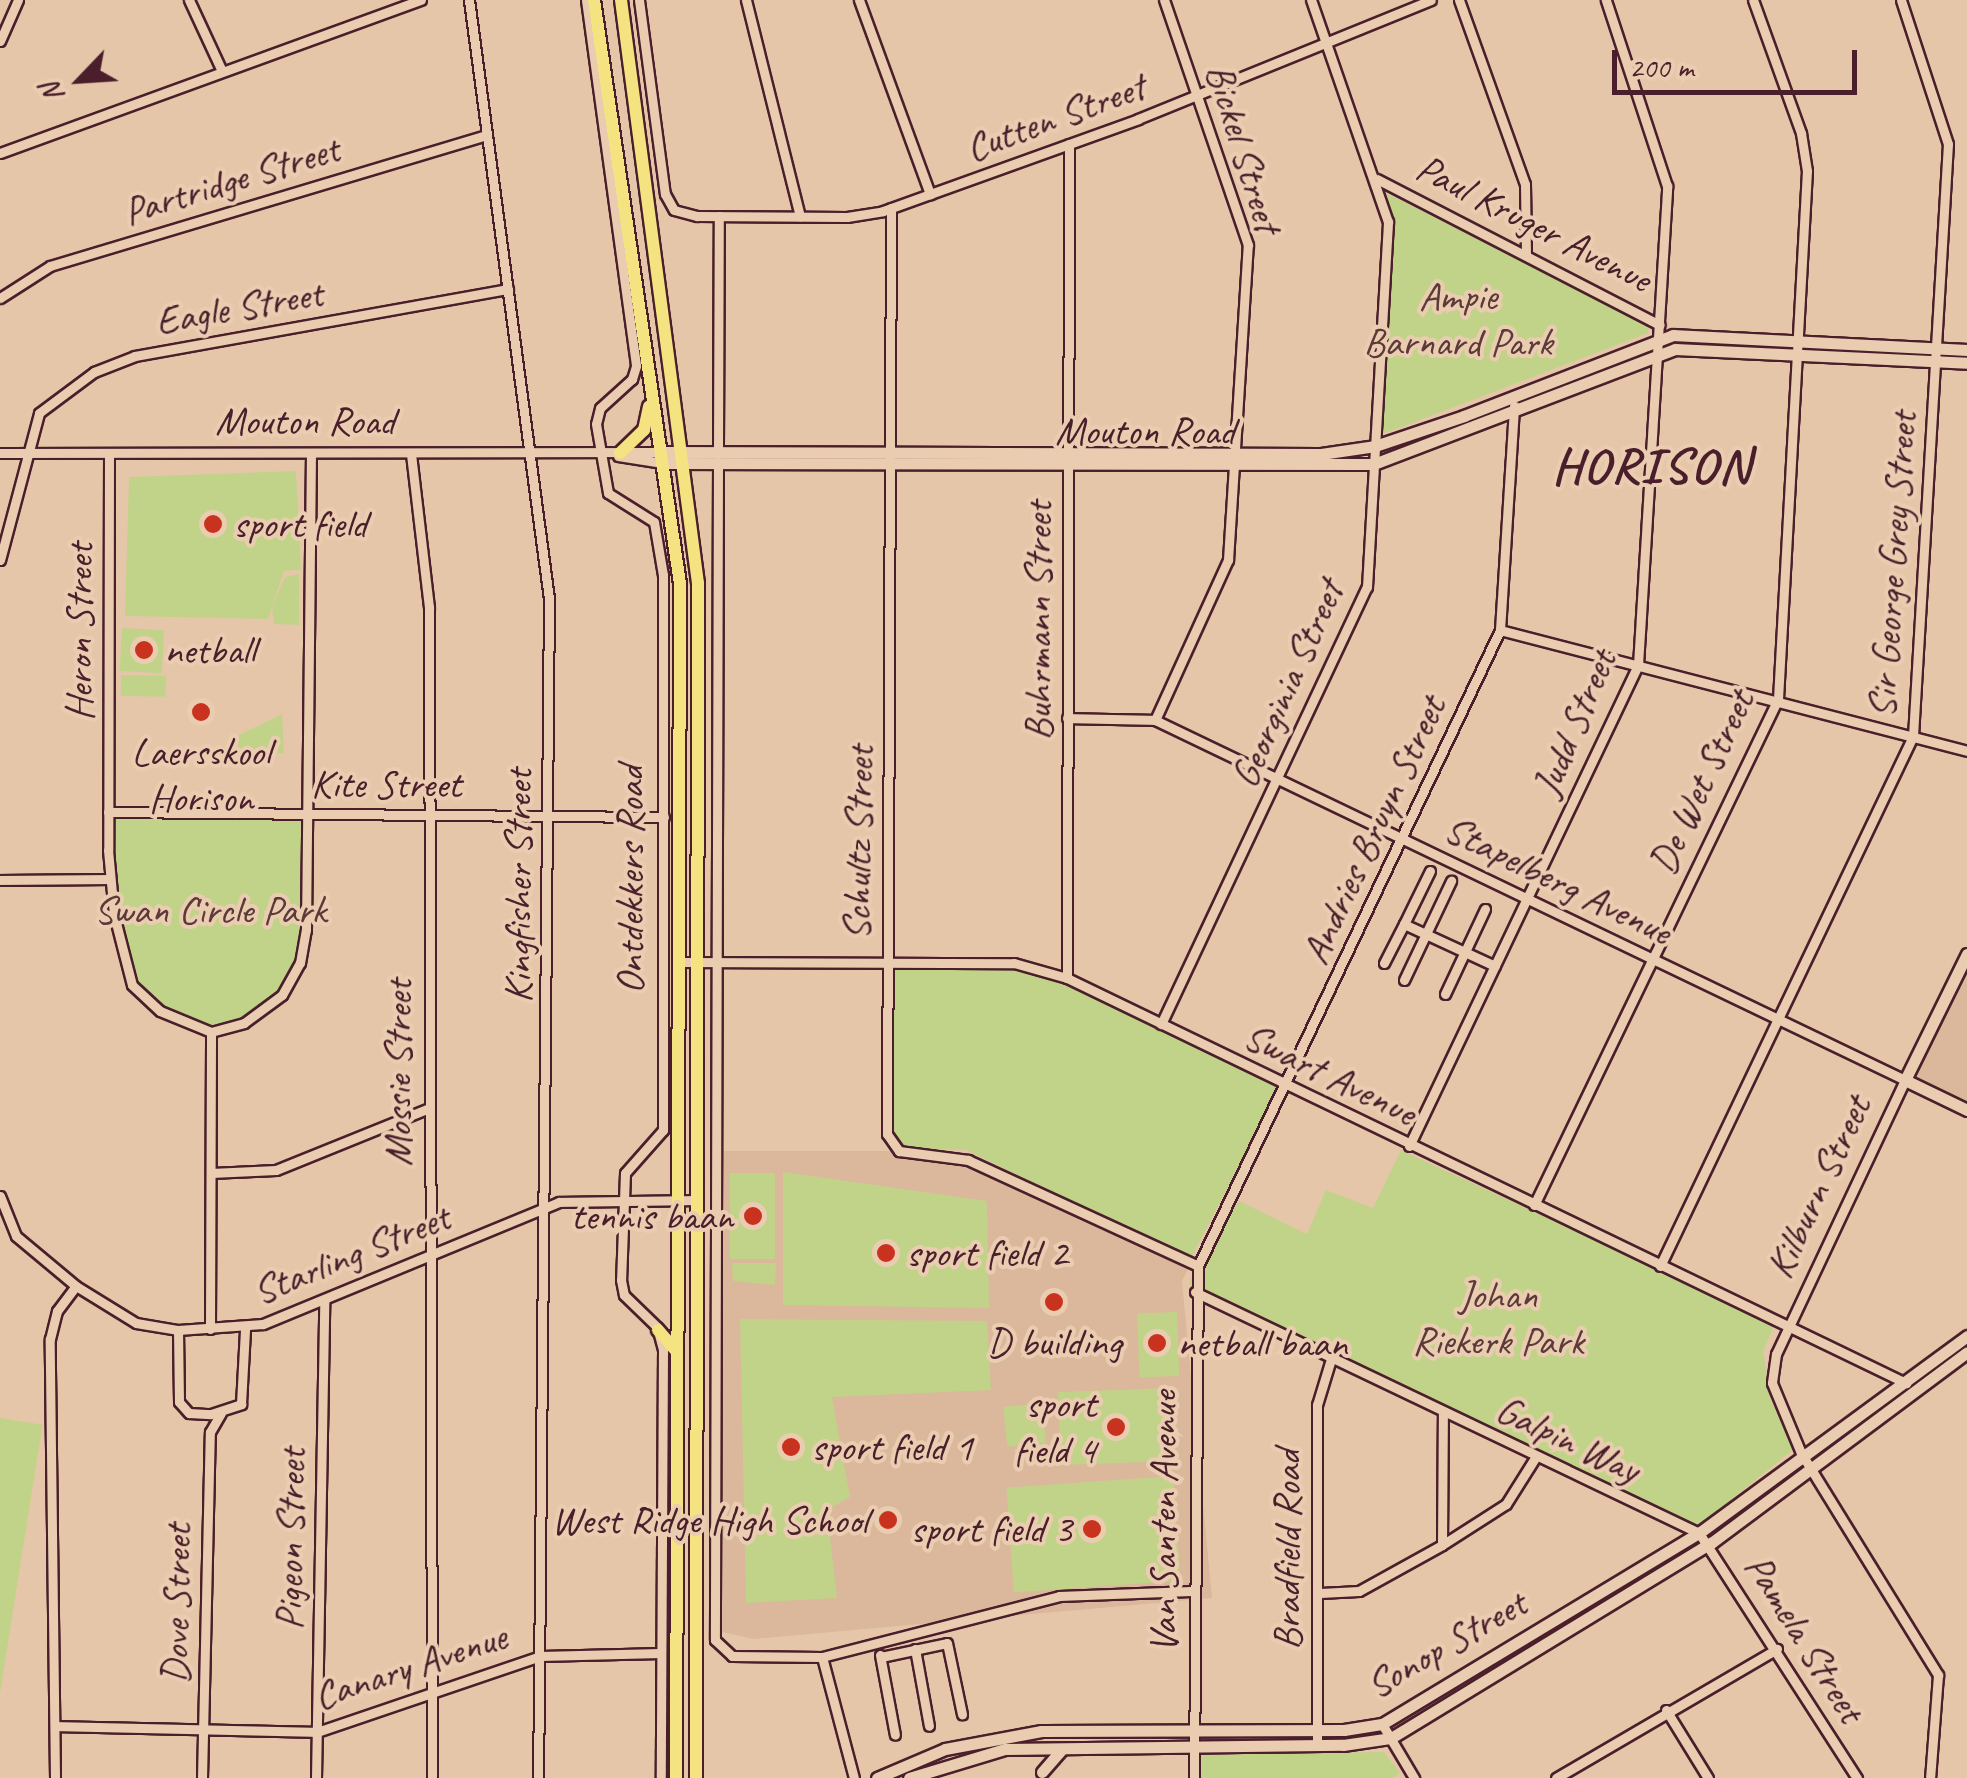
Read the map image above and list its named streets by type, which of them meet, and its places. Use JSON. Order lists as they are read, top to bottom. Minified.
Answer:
{"streets":{"main road":["Ontdekkers Road"],"street":["Cutten Street","Bickel Street","Partridge Street","Paul Kruger Avenue","Eagle Street","Mouton Road","Sir George Grey Street","Buhrmann Street","Heron Street","Georginia Street","Judd Street","De Wet Street","Kite Street","Andries Bruyn Street","Schultz Street","Stapelberg Avenue","Kingfisher Street","Mossie Street","Swart Avenue","Kilburn Street","Starling Street","Galpin Way","Van Santen Avenue","Pigeon Street","Bradfield Road","Dove Street","Pamela Street","Sonop Street","Canary Avenue"]},"crossings":[["Cutten Street","Bickel Street"],["Cutten Street","Buhrmann Street"],["Cutten Street","Georginia Street"],["Cutten Street","Schultz Street"],["Bickel Street","Mouton Road"],["Bickel Street","Stapelberg Avenue"],["Partridge Street","Kingfisher Street"],["Paul Kruger Avenue","Mouton Road"],["Paul Kruger Avenue","Sir George Grey Street"],["Paul Kruger Avenue","Georginia Street"],["Paul Kruger Avenue","Judd Street"],["Paul Kruger Avenue","De Wet Street"],["Eagle Street","Mouton Road"],["Eagle Street","Kingfisher Street"],["Mouton Road","Buhrmann Street"],["Mouton Road","Heron Street"],["Mouton Road","Georginia Street"],["Mouton Road","Judd Street"],["Mouton Road","Andries Bruyn Street"],["Mouton Road","Schultz Street"],["Mouton Road","Ontdekkers Road"],["Mouton Road","Kingfisher Street"],["Mouton Road","Mossie Street"],["Sir George Grey Street","Stapelberg Avenue"],["Sir George Grey Street","Swart Avenue"],["Buhrmann Street","Stapelberg Avenue"],["Buhrmann Street","Swart Avenue"],["Heron Street","Kite Street"],["Georginia Street","Stapelberg Avenue"],["Georginia Street","Swart Avenue"],["Judd Street","Stapelberg Avenue"],["Judd Street","Swart Avenue"],["De Wet Street","Stapelberg Avenue"],["De Wet Street","Swart Avenue"],["Kite Street","Ontdekkers Road"],["Kite Street","Kingfisher Street"],["Kite Street","Mossie Street"],["Andries Bruyn Street","Schultz Street"],["Andries Bruyn Street","Stapelberg Avenue"],["Andries Bruyn Street","Swart Avenue"],["Andries Bruyn Street","Van Santen Avenue"],["Schultz Street","Swart Avenue"],["Schultz Street","Van Santen Avenue"],["Ontdekkers Road","Swart Avenue"],["Ontdekkers Road","Starling Street"],["Stapelberg Avenue","Kilburn Street"],["Kingfisher Street","Starling Street"],["Kingfisher Street","Canary Avenue"],["Mossie Street","Starling Street"],["Mossie Street","Canary Avenue"],["Swart Avenue","Kilburn Street"],["Swart Avenue","Sonop Street"],["Kilburn Street","Sonop Street"],["Starling Street","Pigeon Street"],["Starling Street","Dove Street"],["Galpin Way","Van Santen Avenue"],["Galpin Way","Bradfield Road"],["Galpin Way","Pamela Street"],["Galpin Way","Sonop Street"],["Van Santen Avenue","Sonop Street"],["Pigeon Street","Canary Avenue"],["Bradfield Road","Sonop Street"],["Dove Street","Canary Avenue"],["Pamela Street","Sonop Street"]],"districts":["HORISON"],"parks":["Ampie Barnard Park","Swan Circle Park","Johan Riekerk Park"],"places":["sport field","netball","Laersskool Horison","tennis baan","sport field 2","D building","netball baan","sport field 4","sport field 1","West Ridge High School","sport field 3"],"scale_bar":"200 m","north":"bottom left"}
